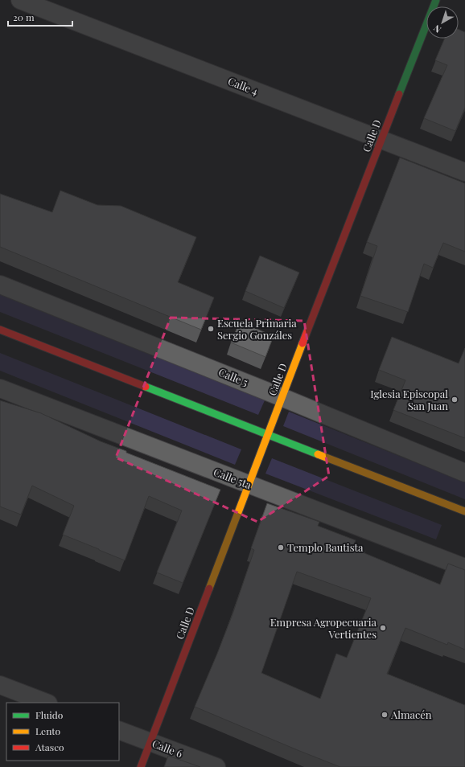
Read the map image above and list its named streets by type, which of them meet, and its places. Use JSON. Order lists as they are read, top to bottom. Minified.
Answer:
{"streets":{"street":["Calle 4","Calle D","Calle 5","Calle 5ta","Calle 6"]},"crossings":[["Calle 4","Calle D"],["Calle D","Calle 5"],["Calle D","Calle 5ta"],["Calle D","Calle 6"]],"places":["Escuela Primaria Sergio Gonzáles","Iglesia Episcopal San Juan","Templo Bautista","Empresa Agropecuaria Vertientes","Almacén"],"legend":["Fluido","Lento","Atasco"],"scale_bar":"20 m","north":"bottom left"}
